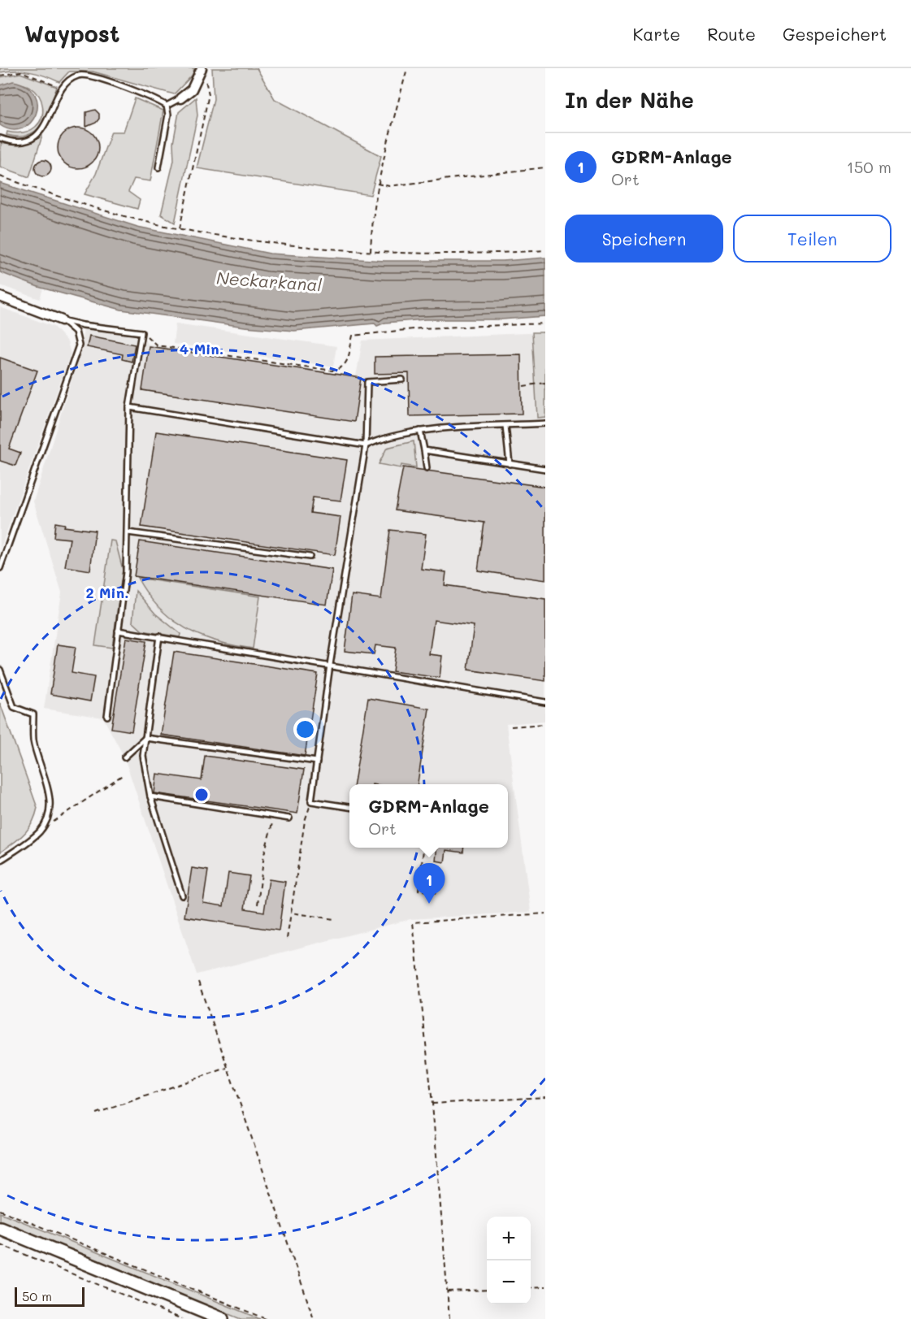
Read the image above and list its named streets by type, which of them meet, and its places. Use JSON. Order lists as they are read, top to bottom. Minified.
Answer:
{"water":["Neckarkanal"],"scale_bar":"50 m","page":{"header":"Waypost","nav":["Karte","Route","Gespeichert"],"heading":"In der Nähe","list":[{"mark":"1","name":"GDRM-Anlage","note":"Ort","value":"150 m"}],"buttons":["Speichern","Teilen"],"popup":["GDRM-Anlage","Ort"],"pins":"1","map_buttons":["+","−"],"scale":"50 m"},"rings":["4 Min.","2 Min."]}
